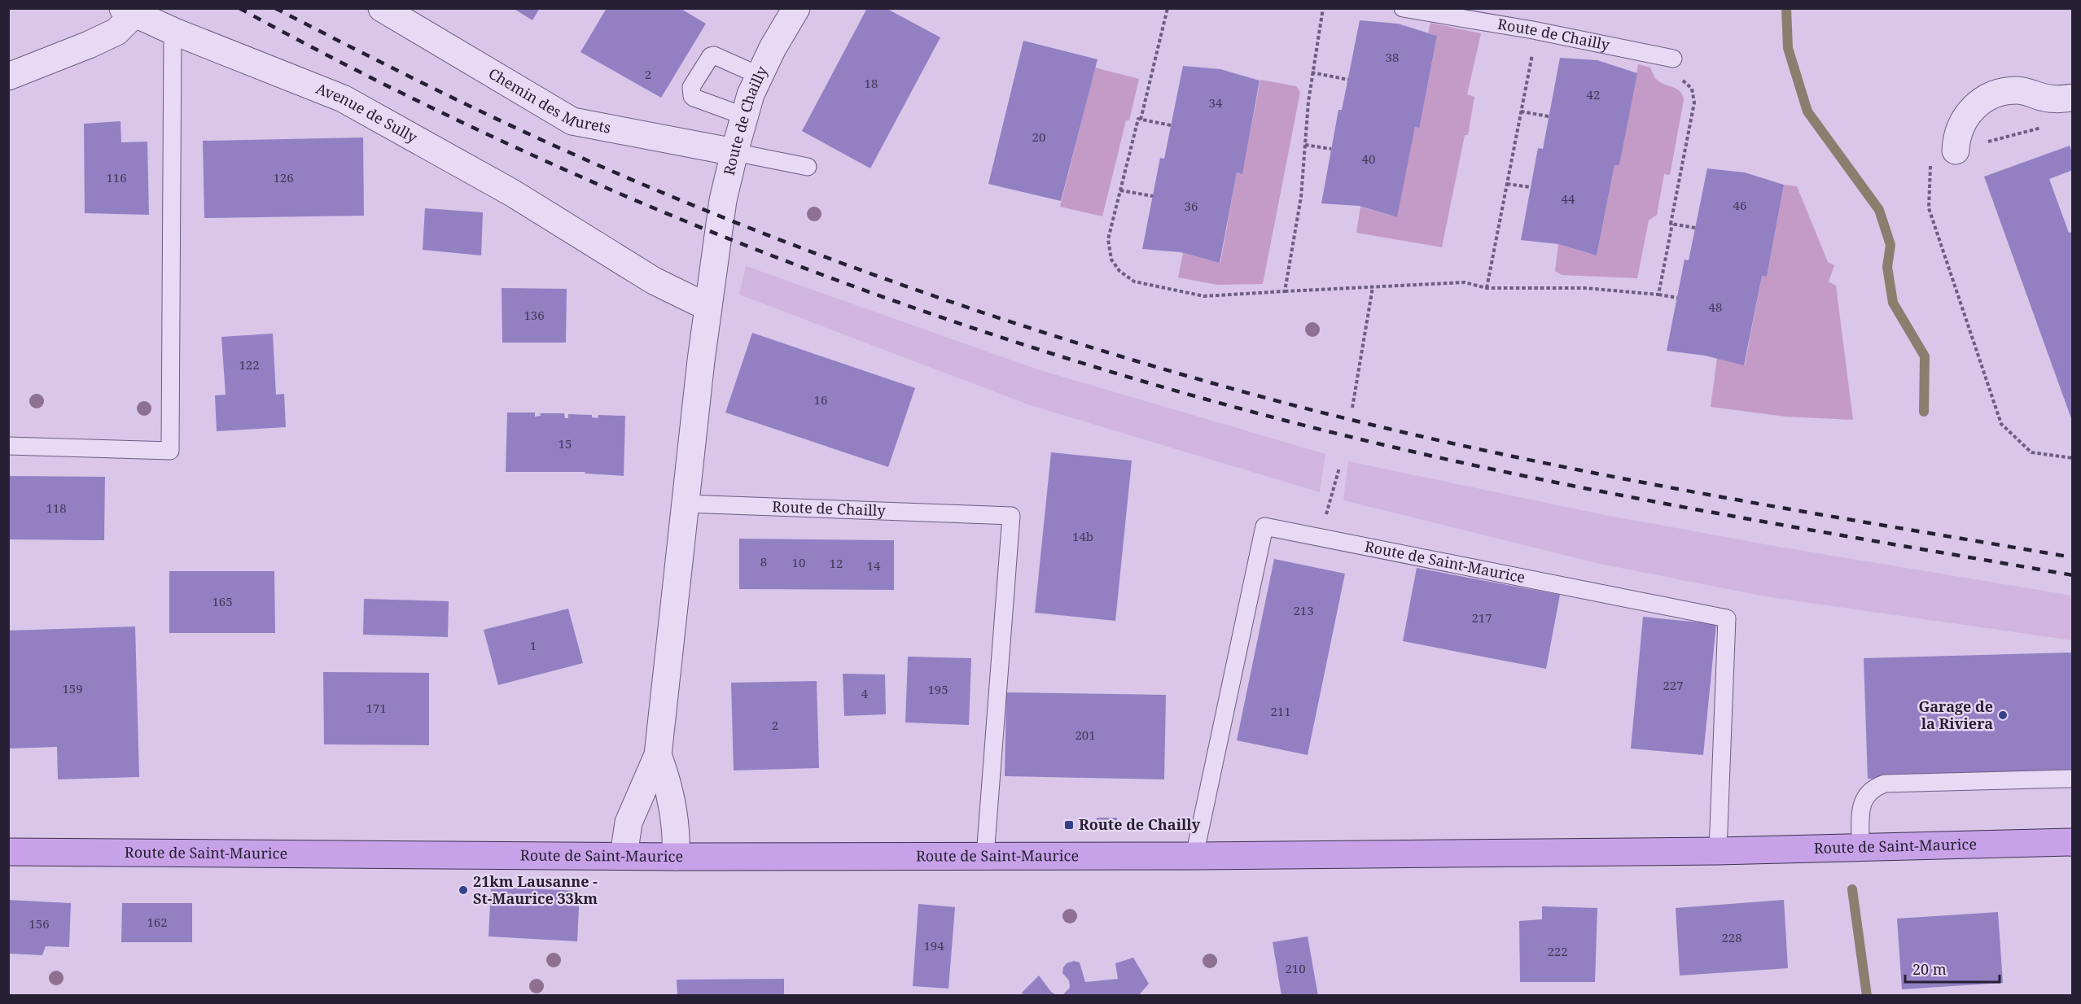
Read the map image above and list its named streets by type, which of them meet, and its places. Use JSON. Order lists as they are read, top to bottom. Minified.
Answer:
{"streets":{"main road":["Route de Saint-Maurice"],"street":["Route de Chailly","Chemin des Murets","Avenue de Sully"]},"crossings":[["Route de Chailly","Chemin des Murets"],["Route de Chailly","Avenue de Sully"],["Route de Chailly","Route de Saint-Maurice"]],"places":{"other":["Garage de la Riviera","21km Lausanne - St-Maurice 33km"],"transit":["Route de Chailly"]},"house_numbers":["38","2","18","42","34","20","40","116","126","44","46","36","48","136","122","16","15","118","14b","8","10","12","14","165","213","217","1","227","159","195","4","171","211","2","201","162","156","228","194","222","210"],"scale_bar":"20 m"}
